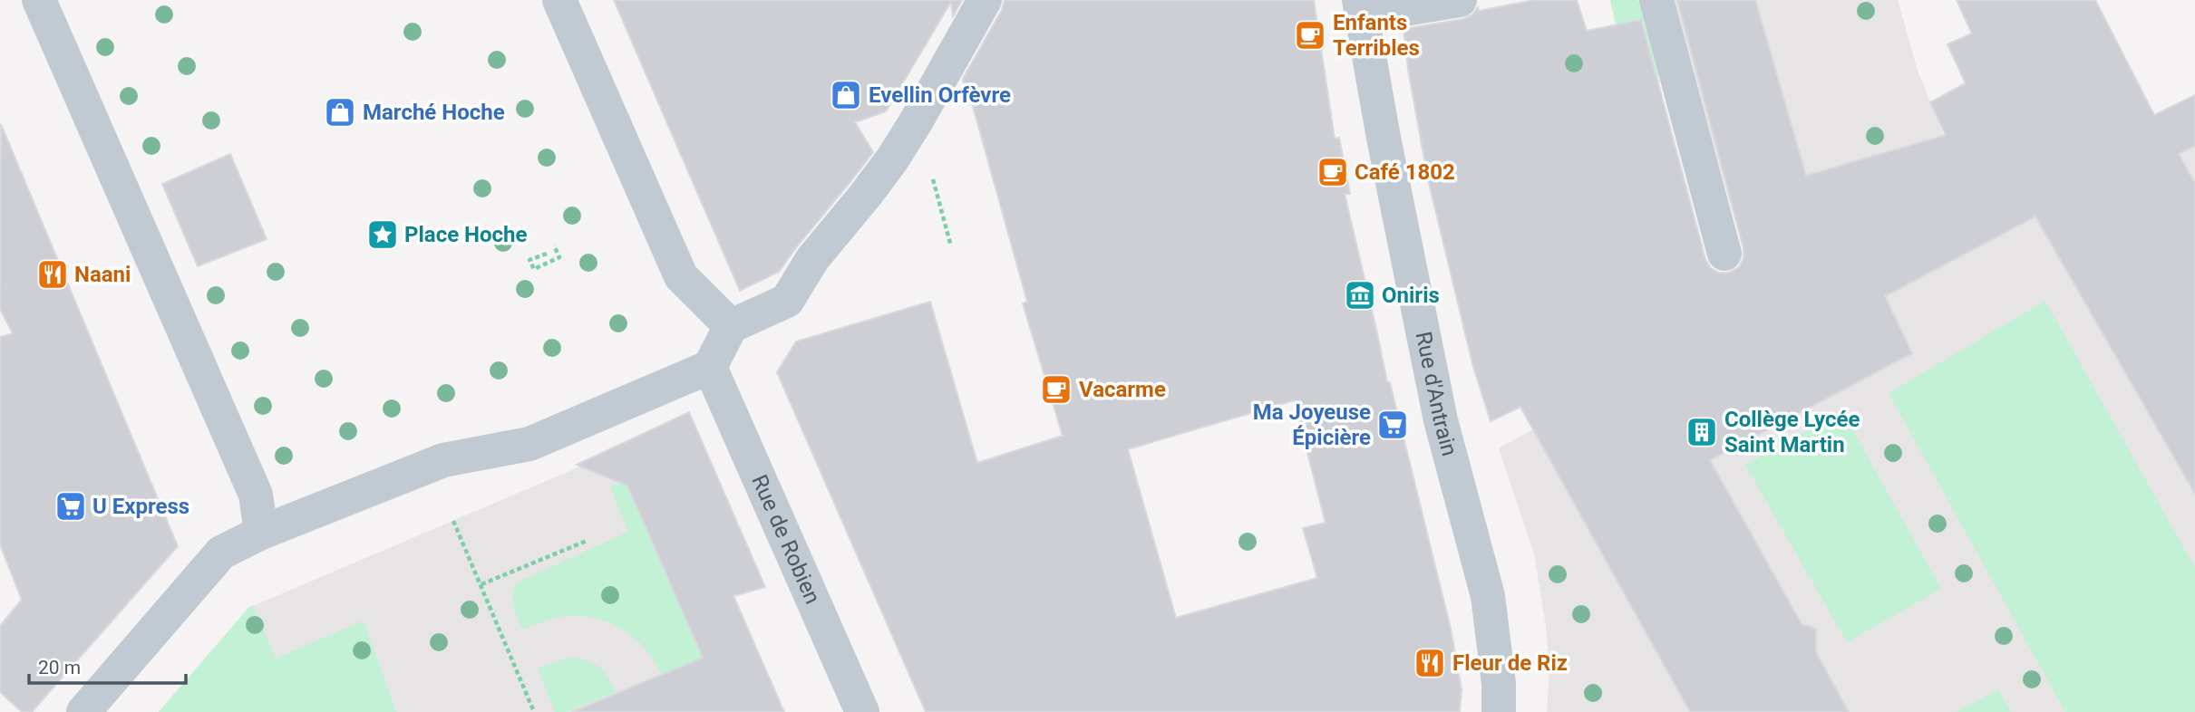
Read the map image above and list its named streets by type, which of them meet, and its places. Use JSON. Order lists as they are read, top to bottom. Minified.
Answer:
{"streets":{"street":["Rue d'Antrain","Rue de Robien"]},"places":{"cafe":["Enfants Terribles","Café 1802","Vacarme"],"shop":["Evellin Orfèvre","Marché Hoche"],"place":["Place Hoche"],"restaurant":["Naani","Fleur de Riz"],"museum":["Oniris"],"supermarket":["Ma Joyeuse Épicière","U Express"],"building":["Collège Lycée Saint Martin"]},"scale_bar":"20 m"}
